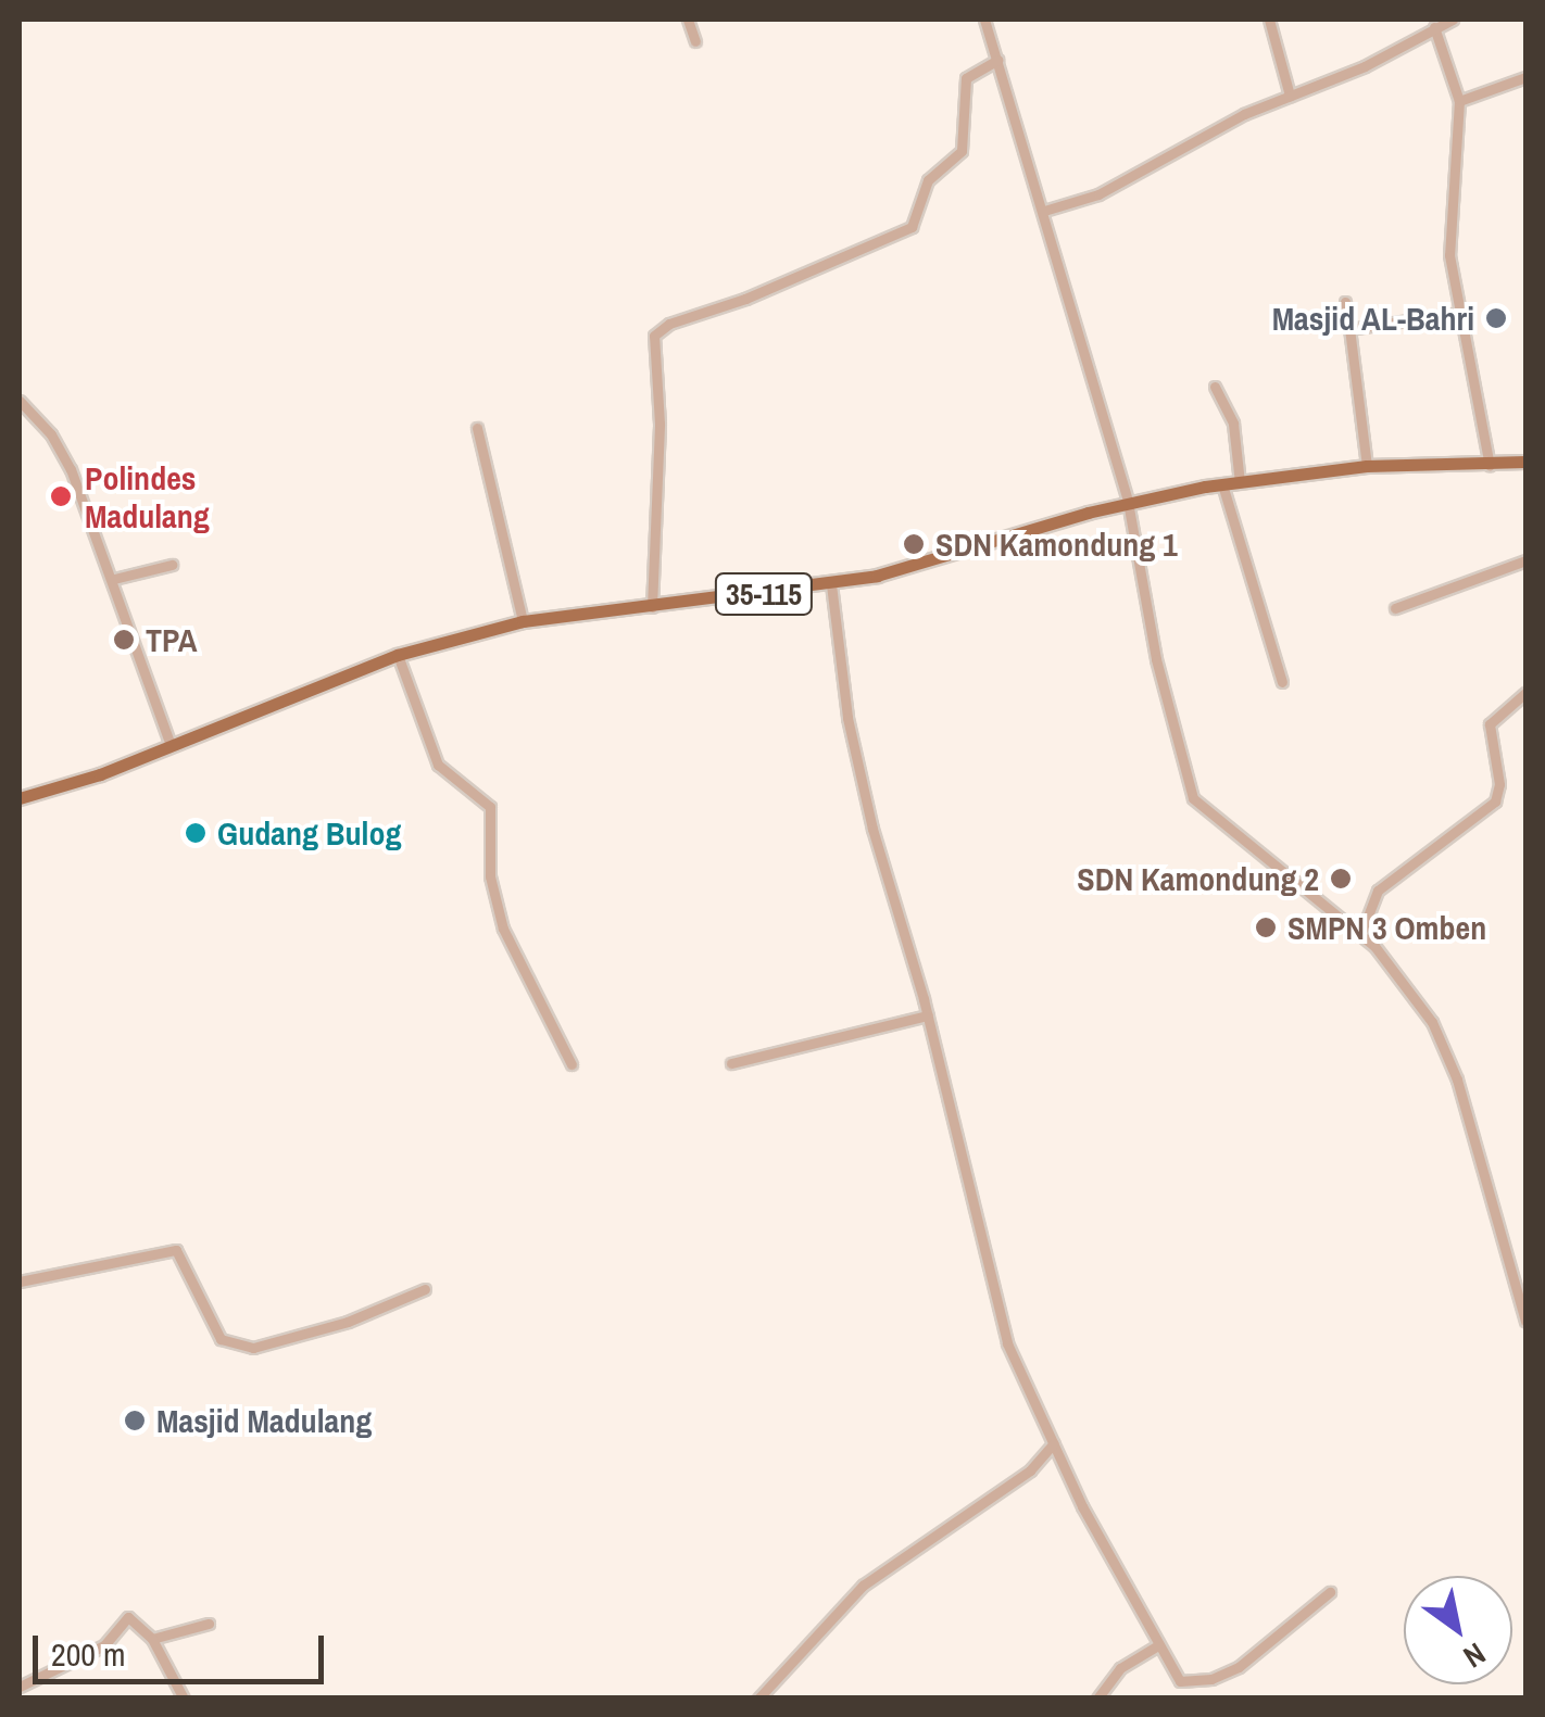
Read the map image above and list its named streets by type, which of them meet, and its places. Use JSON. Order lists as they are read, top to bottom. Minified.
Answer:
{"streets":{"main road":["35-115"]},"places":["Masjid AL-Bahri","Polindes Madulang","SDN Kamondung 1","TPA","Gudang Bulog","SDN Kamondung 2","SMPN 3 Omben","Masjid Madulang"],"scale_bar":"200 m","north":"bottom right"}
